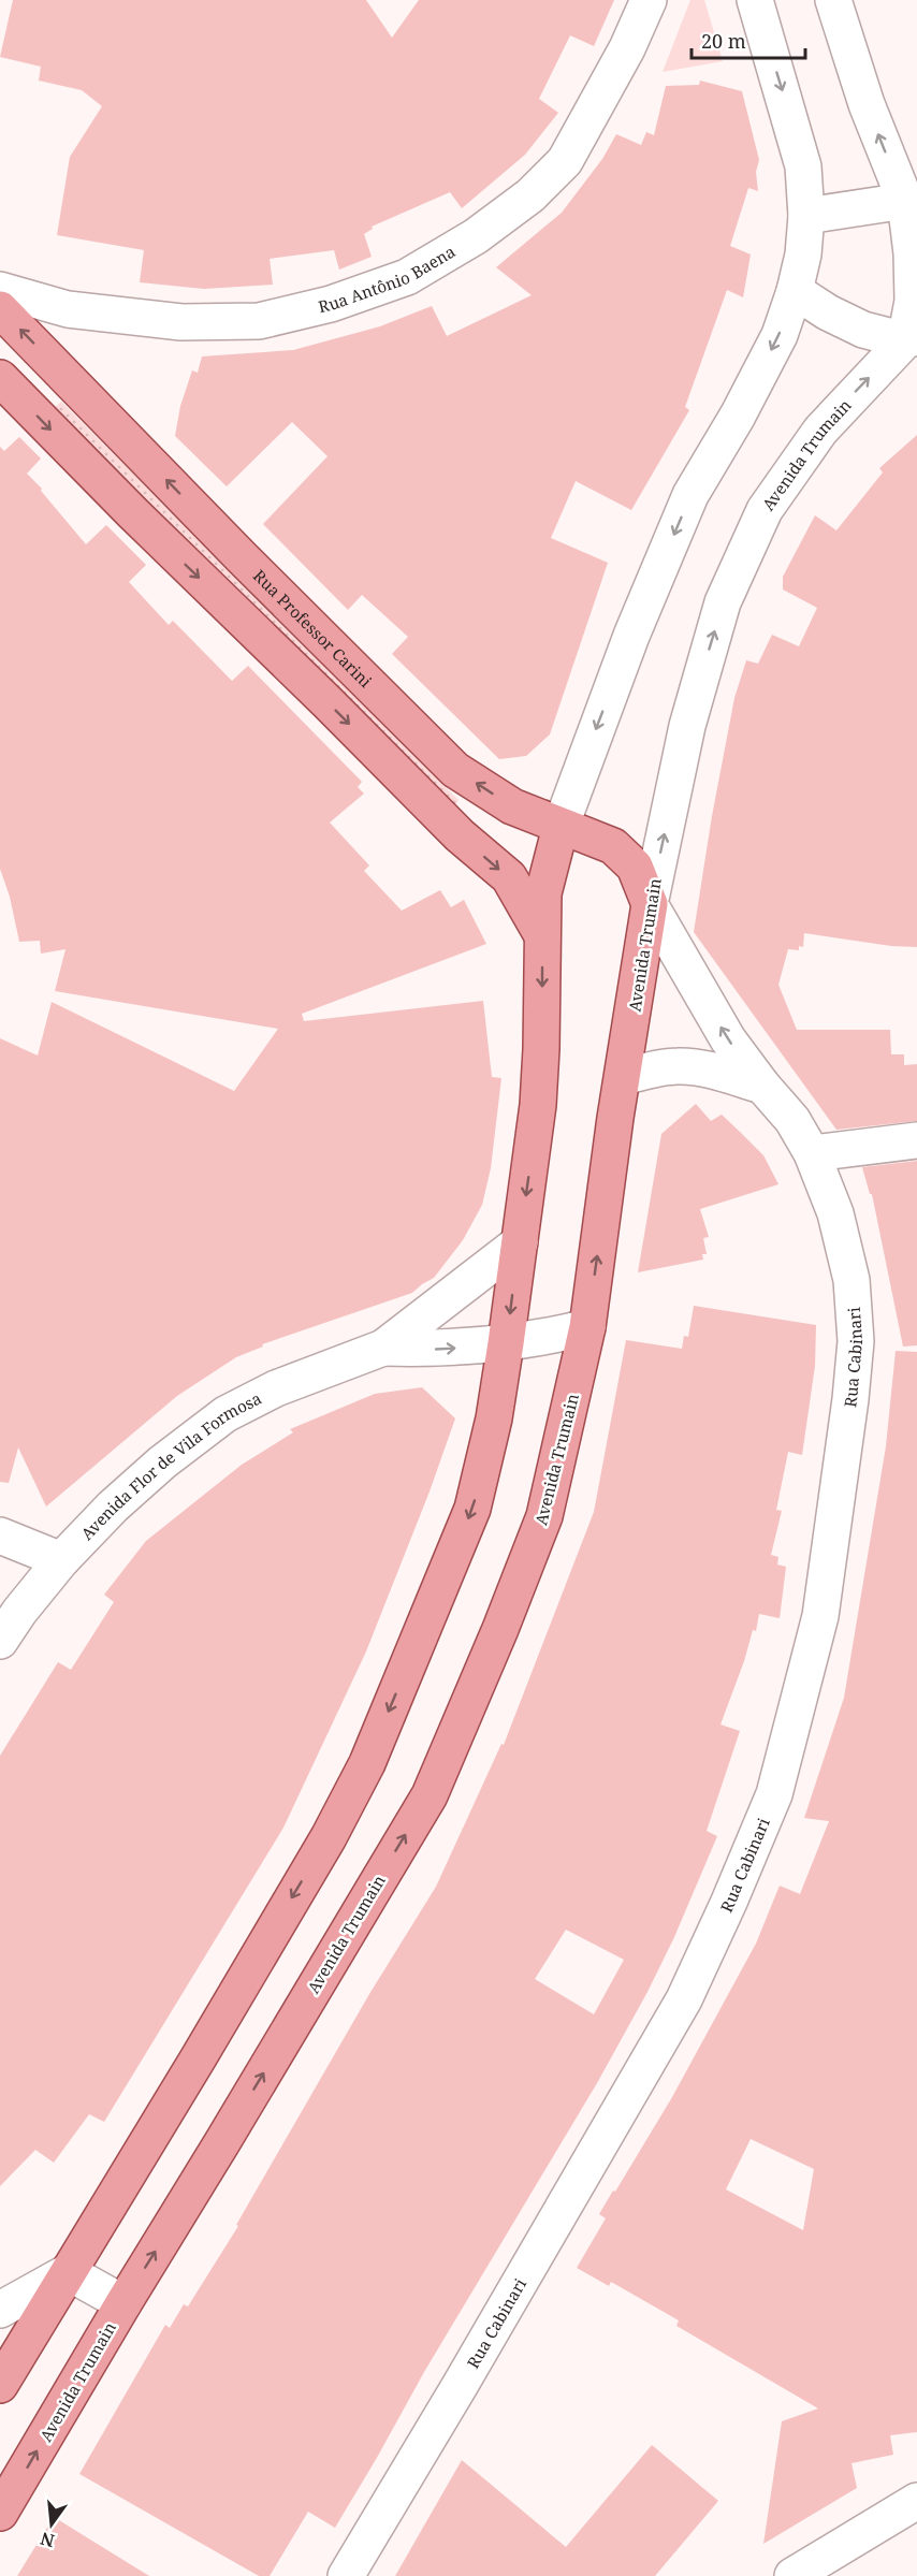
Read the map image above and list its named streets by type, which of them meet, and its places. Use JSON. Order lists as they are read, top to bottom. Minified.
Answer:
{"streets":{"main road":["Avenida Trumain","Rua Professor Carini"],"street":["Rua Antônio Baena","Rua Cabinari","Avenida Flor de Vila Formosa"]},"crossings":[["Avenida Trumain","Rua Professor Carini"],["Avenida Trumain","Rua Cabinari"],["Avenida Trumain","Avenida Flor de Vila Formosa"],["Rua Professor Carini","Rua Cabinari"]],"one_way":["Avenida Trumain"],"scale_bar":"20 m","north":"bottom"}
